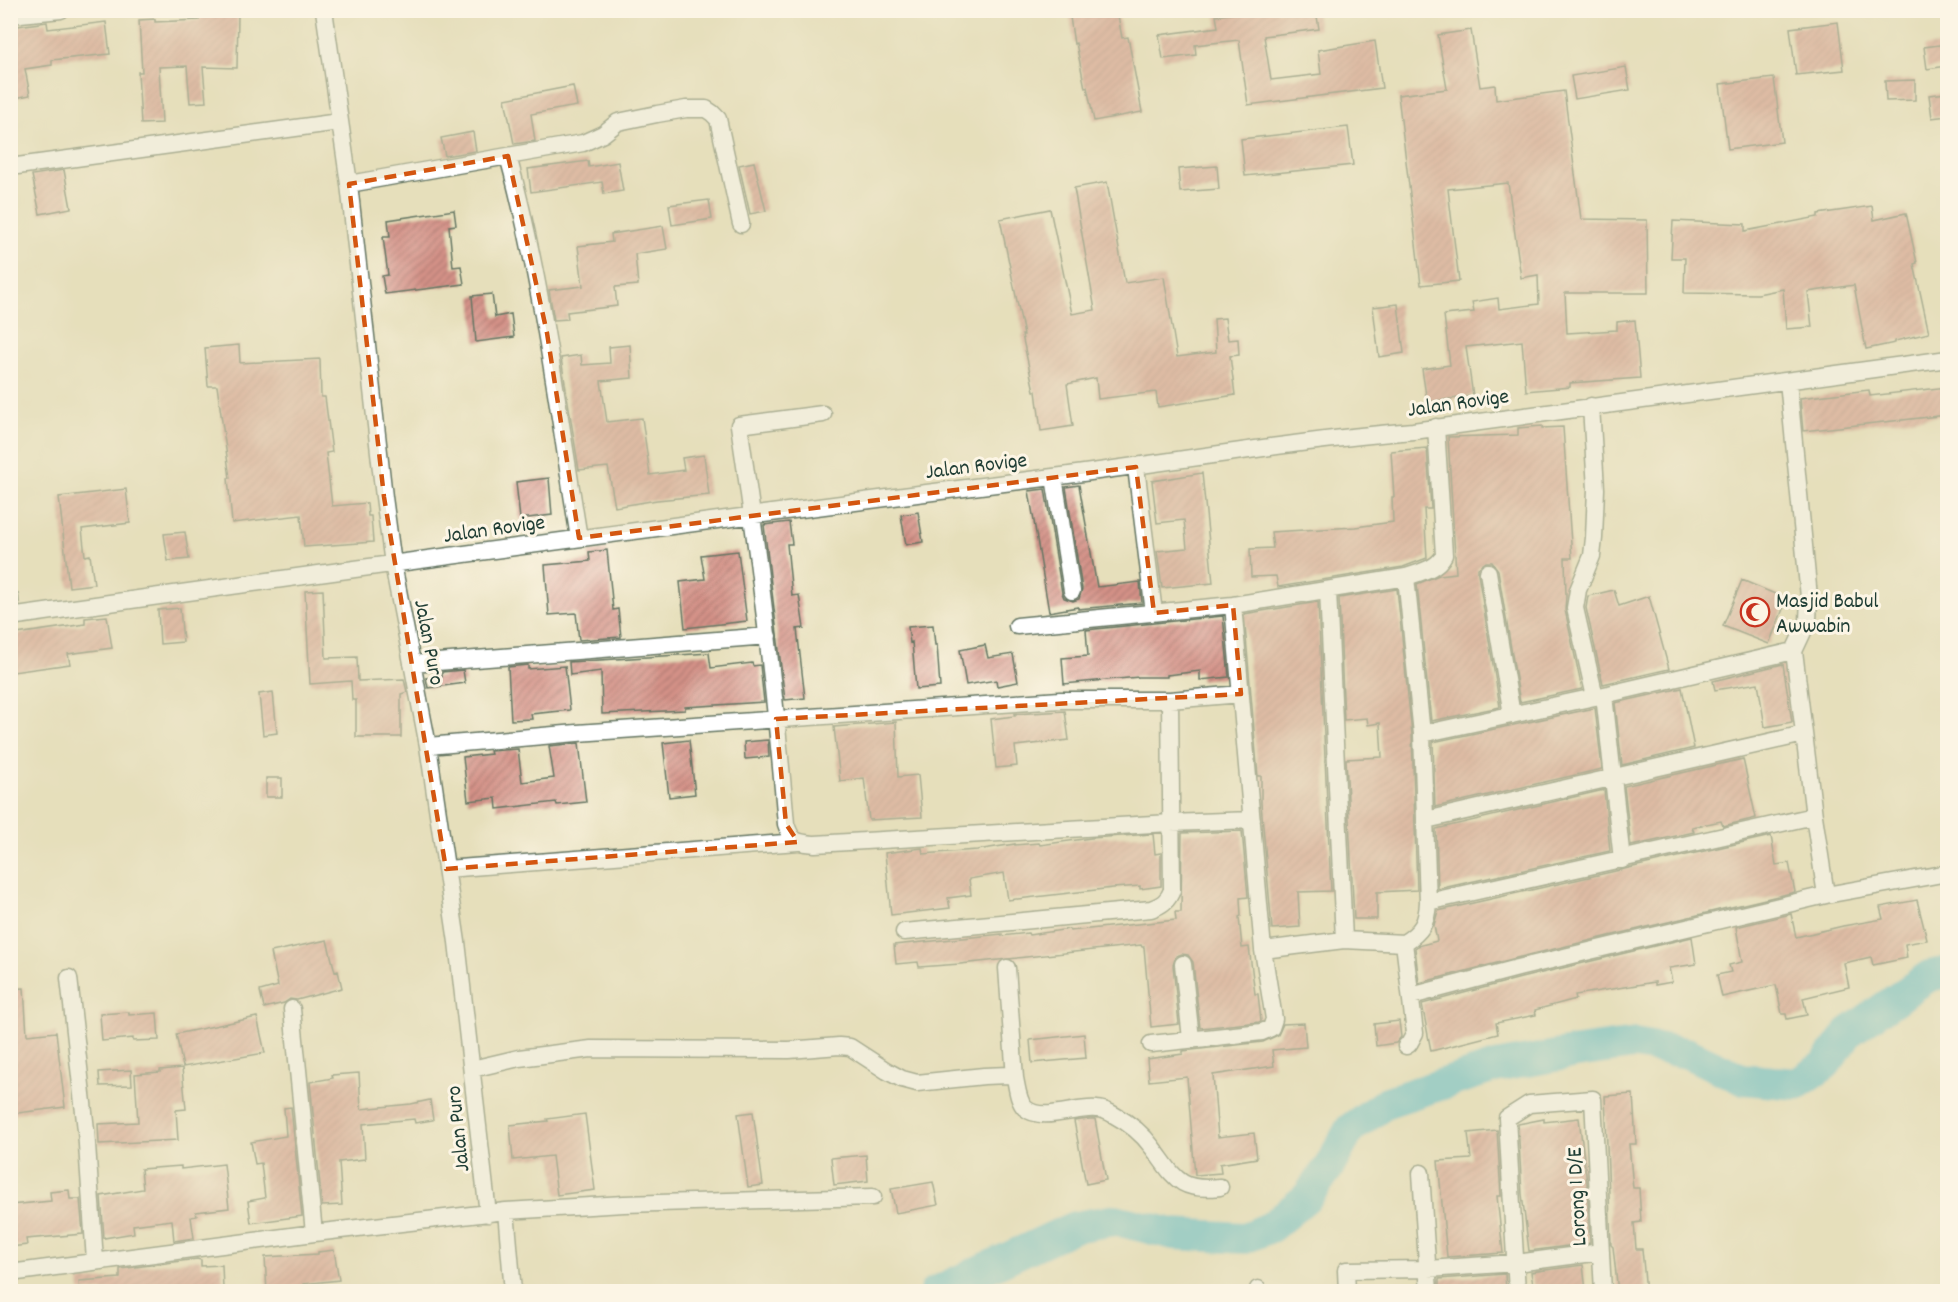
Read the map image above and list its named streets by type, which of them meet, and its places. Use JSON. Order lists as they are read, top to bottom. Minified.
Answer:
{"streets":{"street":["Jalan Rovige","Jalan Puro","Lorong 1 D/E"]},"crossings":[["Jalan Rovige","Jalan Puro"]],"places":{"mosque":["Masjid Babul Awwabin"]}}
